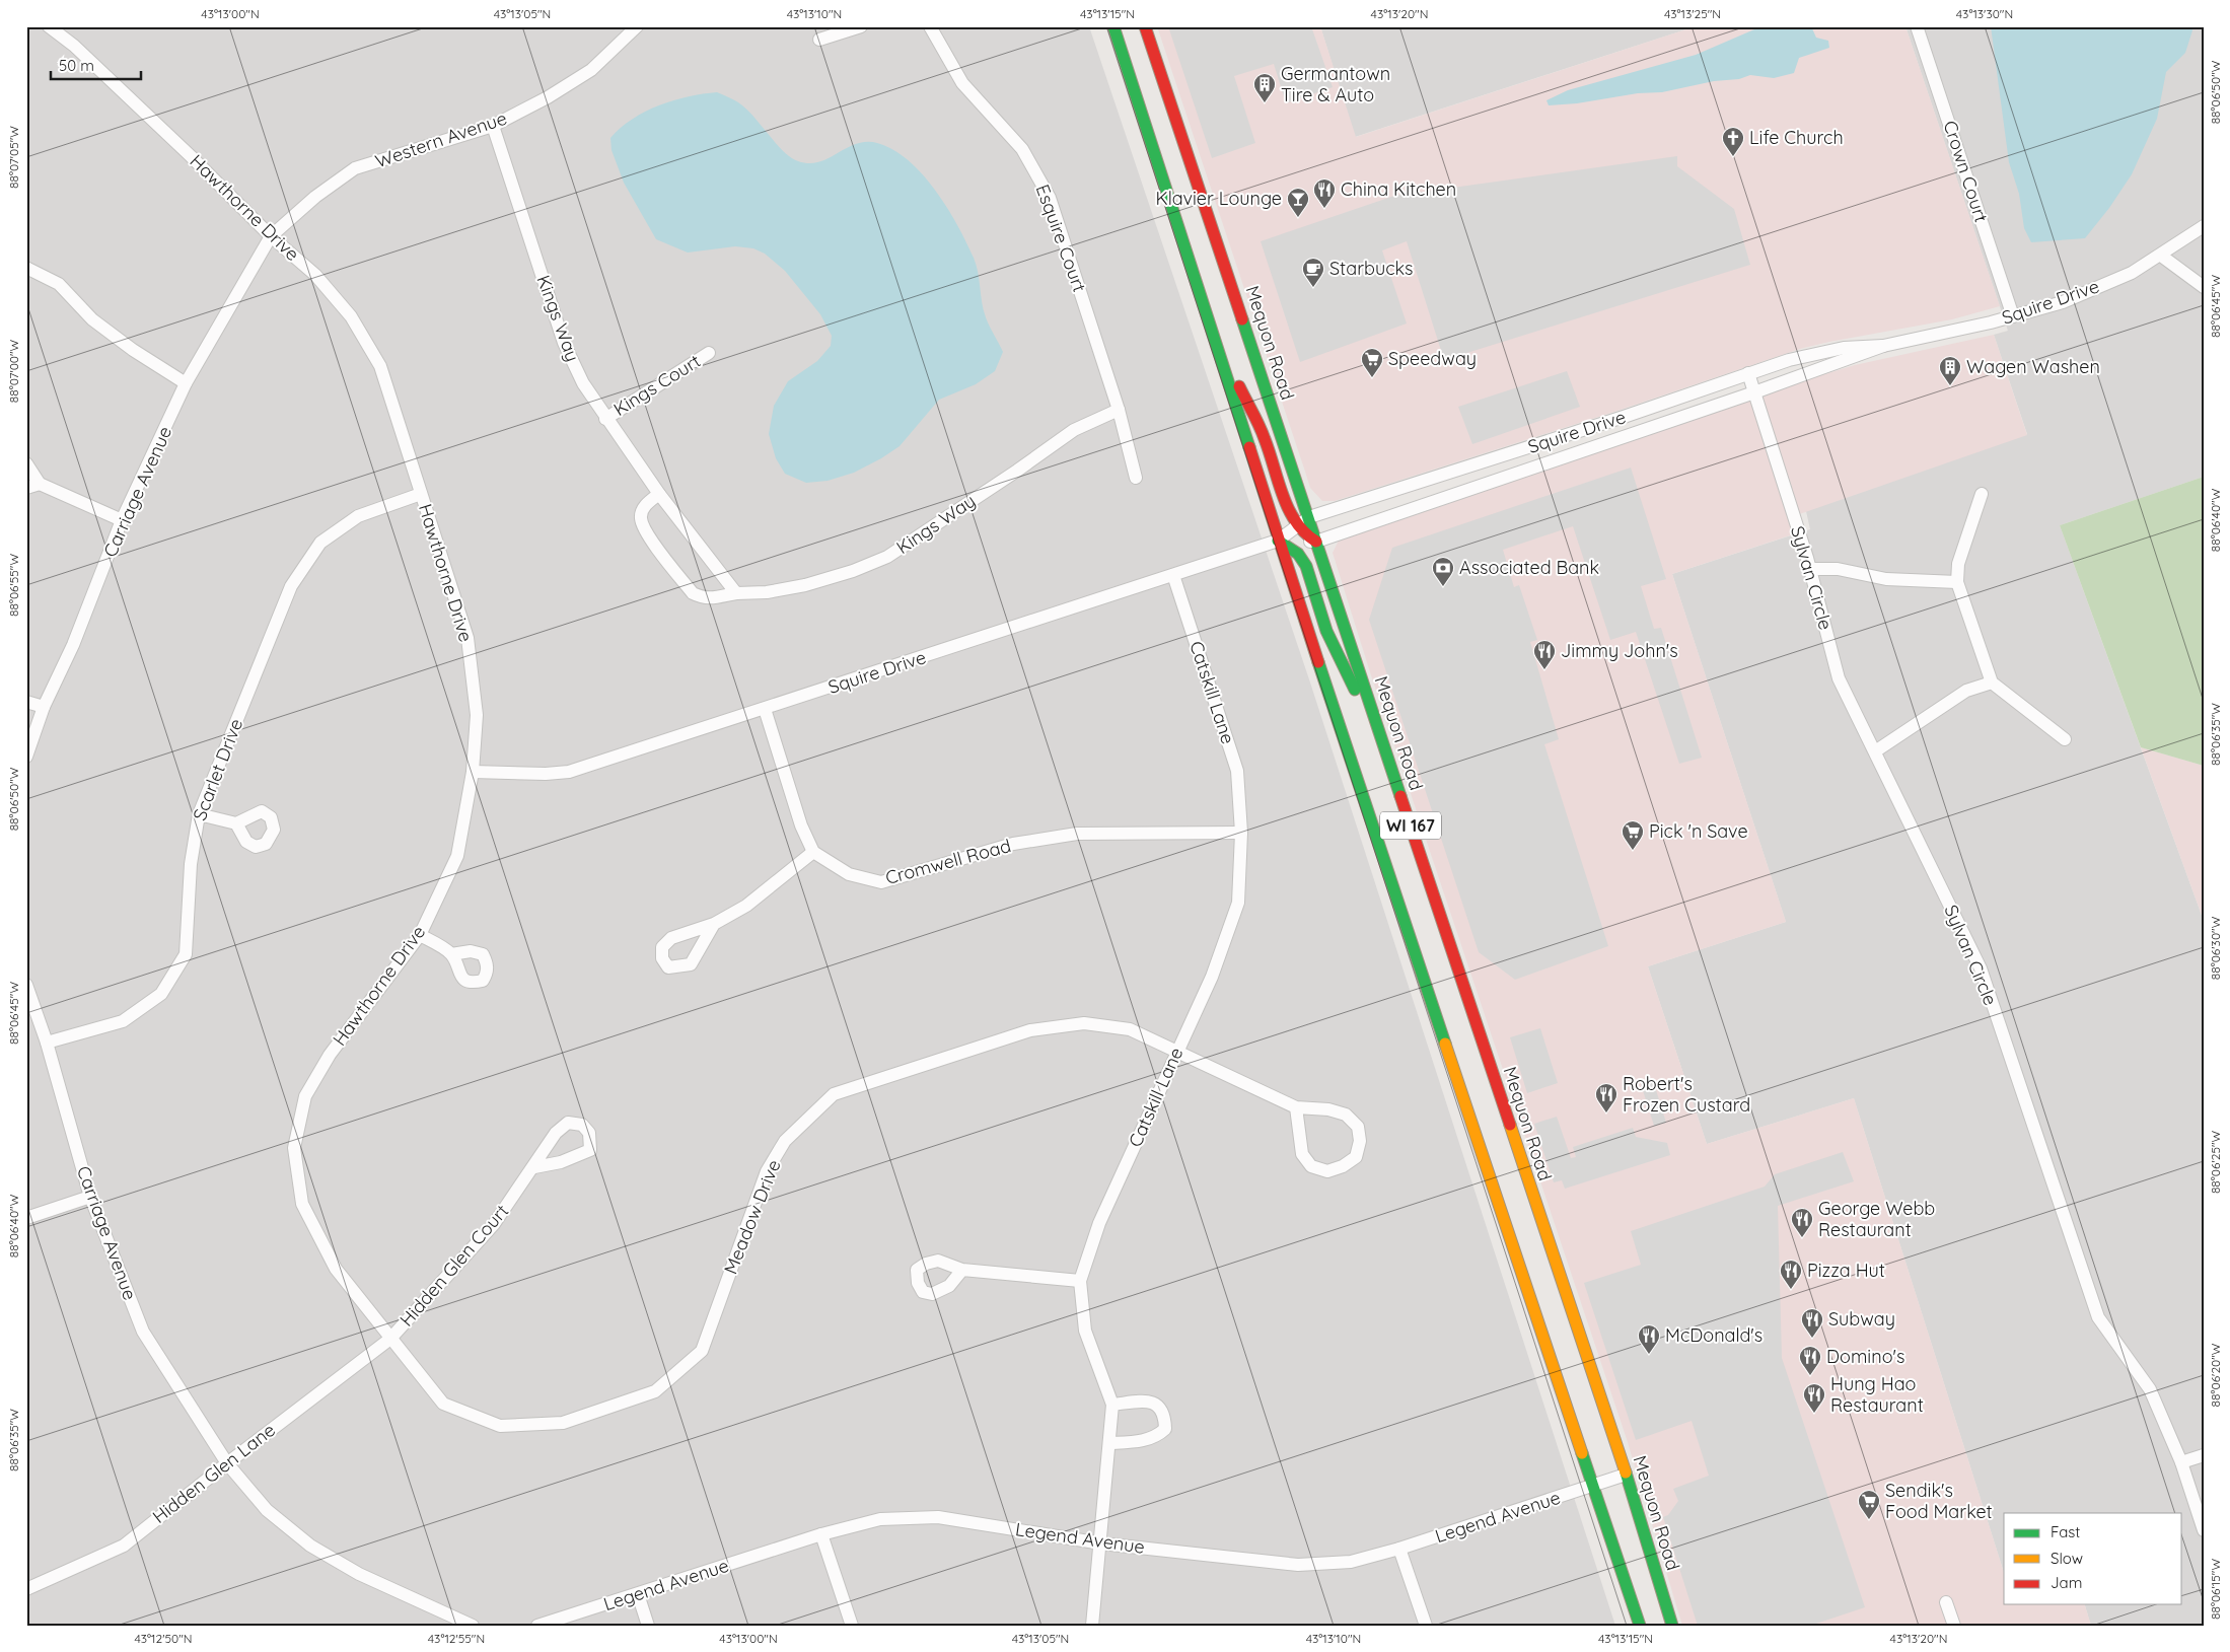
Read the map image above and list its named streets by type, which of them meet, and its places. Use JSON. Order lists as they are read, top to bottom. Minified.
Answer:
{"streets":{"main road":["Mequon Road","WI 167"],"street":["Western Avenue","Crown Court","Hawthorne Drive","Esquire Court","Squire Drive","Kings Way","Kings Court","Carriage Avenue","Sylvan Circle","Catskill Lane","Scarlet Drive","Cromwell Road","Meadow Drive","Hidden Glen Court","Hidden Glen Lane","Legend Avenue"]},"crossings":[["Western Avenue","Hawthorne Drive"],["Western Avenue","Kings Way"],["Western Avenue","Carriage Avenue"],["Crown Court","Squire Drive"],["Hawthorne Drive","Squire Drive"],["Hawthorne Drive","Carriage Avenue"],["Hawthorne Drive","Scarlet Drive"],["Hawthorne Drive","Meadow Drive"],["Hawthorne Drive","Hidden Glen Court"],["Hawthorne Drive","Hidden Glen Lane"],["Esquire Court","Kings Way"],["Squire Drive","Mequon Road"],["Squire Drive","Sylvan Circle"],["Squire Drive","Catskill Lane"],["Kings Way","Kings Court"],["Mequon Road","Legend Avenue"],["Carriage Avenue","Scarlet Drive"],["Carriage Avenue","Hidden Glen Lane"],["Catskill Lane","Cromwell Road"],["Catskill Lane","Meadow Drive"],["Catskill Lane","Legend Avenue"],["Meadow Drive","Hidden Glen Court"],["Meadow Drive","Hidden Glen Lane"],["Hidden Glen Court","Hidden Glen Lane"]],"places":{"building":["Germantown Tire & Auto","Wagen Washen"],"church":["Life Church"],"restaurant":["China Kitchen","Jimmy John's","Robert's Frozen Custard","George Webb Restaurant","Pizza Hut","Subway","McDonald's","Domino's","Hung Hao Restaurant"],"bar":["Klavier Lounge"],"cafe":["Starbucks"],"supermarket":["Speedway","Pick 'n Save","Sendik's Food Market"],"bank":["Associated Bank"]},"legend":["Fast","Slow","Jam"],"scale_bar":"50 m","coordinates":["43°13'00\"N","43°13'05\"N","43°13'10\"N","43°13'15\"N","43°13'20\"N","43°13'25\"N","43°13'30\"N","88°06'50\"W","88°07'05\"W","88°06'45\"W","88°07'00\"W","88°06'40\"W","88°06'55\"W","88°06'35\"W","88°06'30\"W","88°06'25\"W","88°06'20\"W","88°06'15\"W","43°12'50\"N","43°12'55\"N"]}
